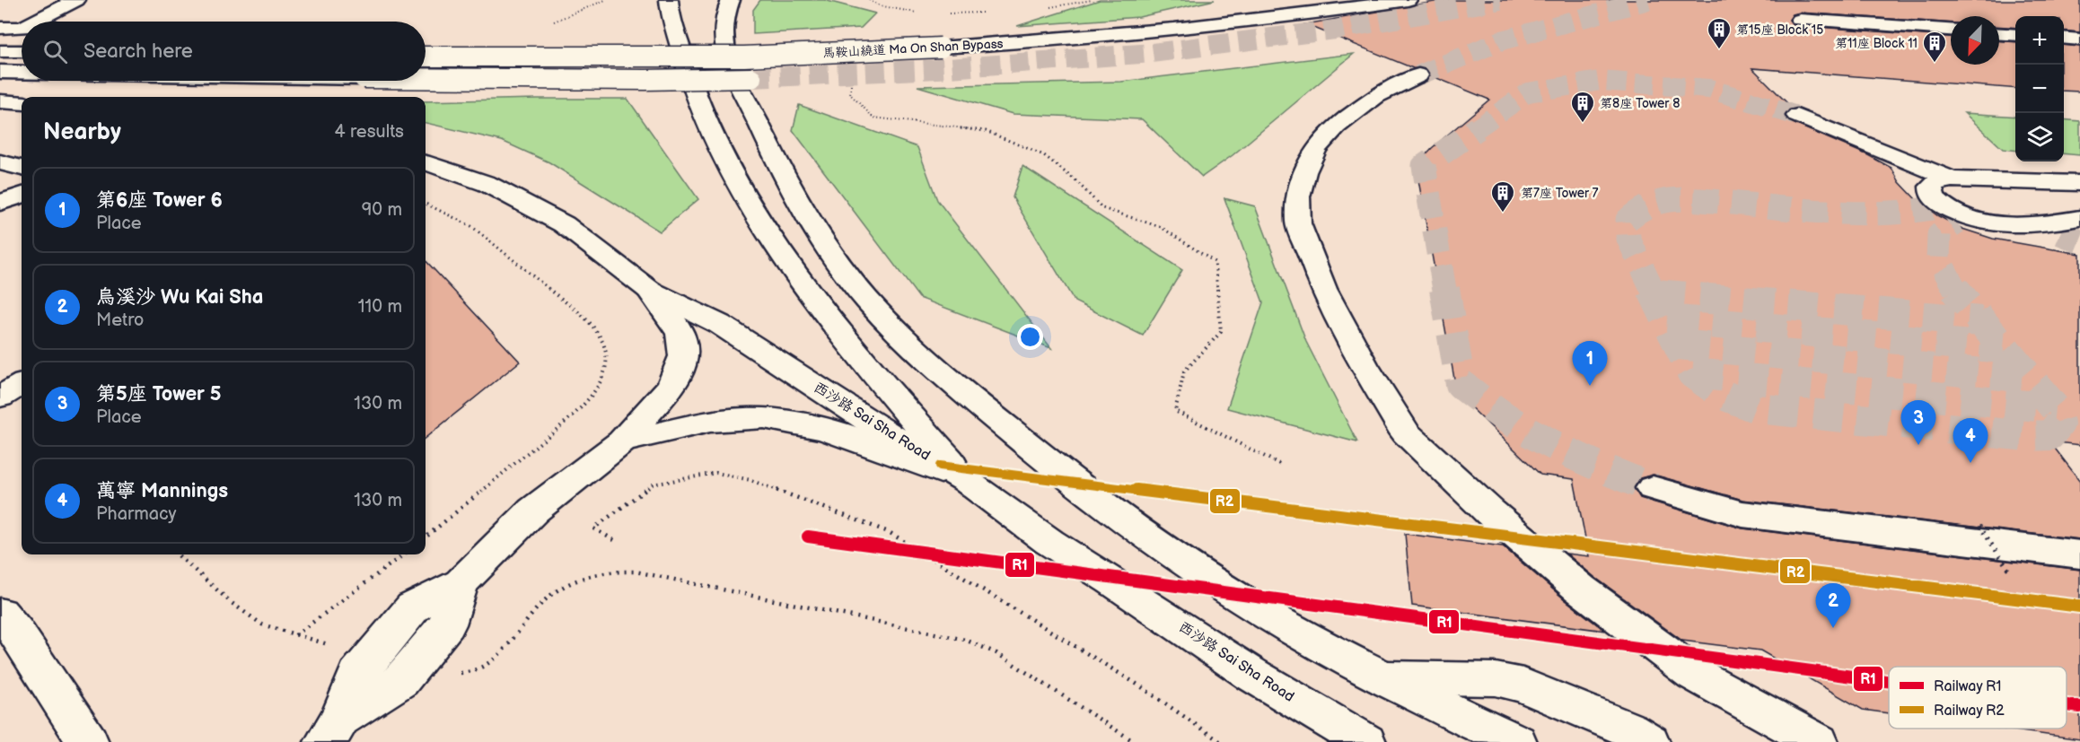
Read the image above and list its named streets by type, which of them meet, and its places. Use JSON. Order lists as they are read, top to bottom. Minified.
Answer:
{"streets":{"main road":["馬鞍山繞道 Ma On Shan Bypass","西沙路 Sai Sha Road"]},"places":{"building":["第15座 Block 15","第11座 Block 11","第8座 Tower 8","第7座 Tower 7"]},"lines":["rail line R2","rail line R1"],"legend":["Railway R1","Railway R2"],"north":"bottom left","page":{"map_buttons":["+","−"],"search":"Search here","heading":["Nearby","4 results"],"list":[{"mark":"1","name":"第6座 Tower 6","note":"Place","value":"90 m"},{"mark":"2","name":"烏溪沙 Wu Kai Sha","note":"Metro","value":"110 m"},{"mark":"3","name":"第5座 Tower 5","note":"Place","value":"130 m"},{"mark":"4","name":"萬寧 Mannings","note":"Pharmacy","value":"130 m"}],"pins":["1","3","4","2"]}}
